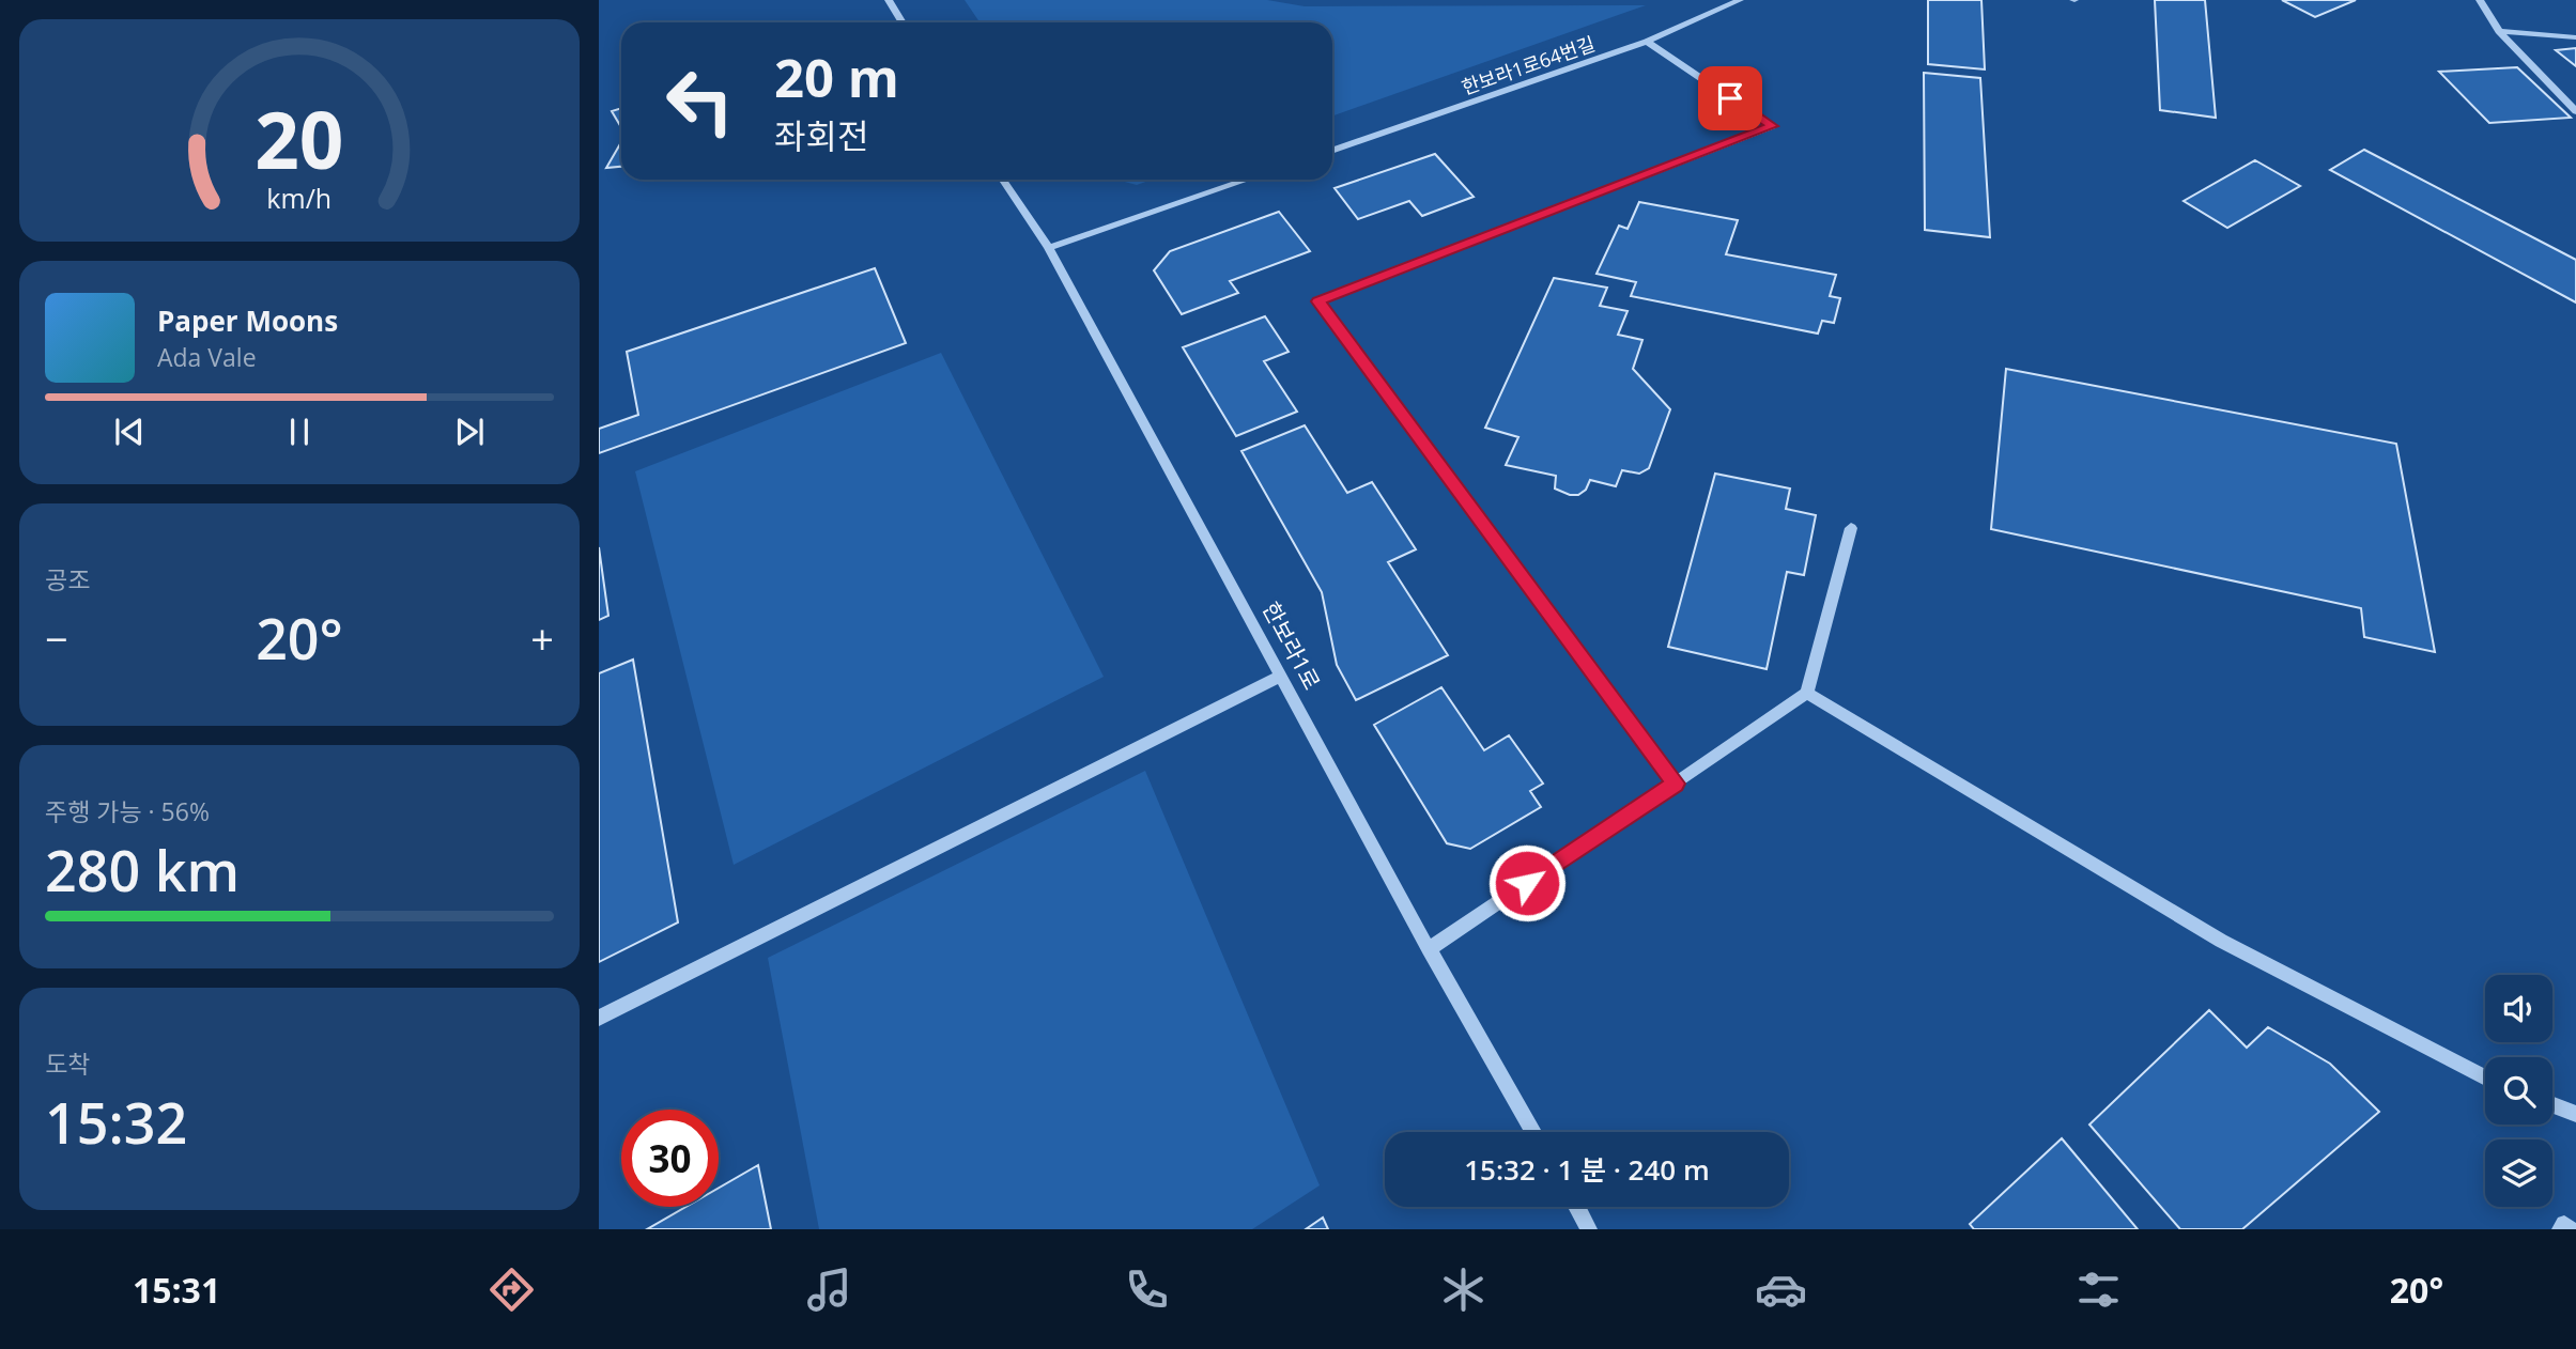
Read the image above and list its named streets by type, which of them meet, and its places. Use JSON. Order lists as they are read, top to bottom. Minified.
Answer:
{"streets":{"street":["한보라1로64번길","한보라1로"]},"page":{"turn":["20 m","좌회전"],"song":["Paper Moons","Ada Vale"],"tile":["공조",["주행 가능 · 56%","280 km"],["도착","15:32"]],"heat":["−","20°","+"],"limit":"30","trip":"15:32 · 1 분 · 240 m","tabs":["15:31","20°"],"gauge":["20","km/h"]}}
